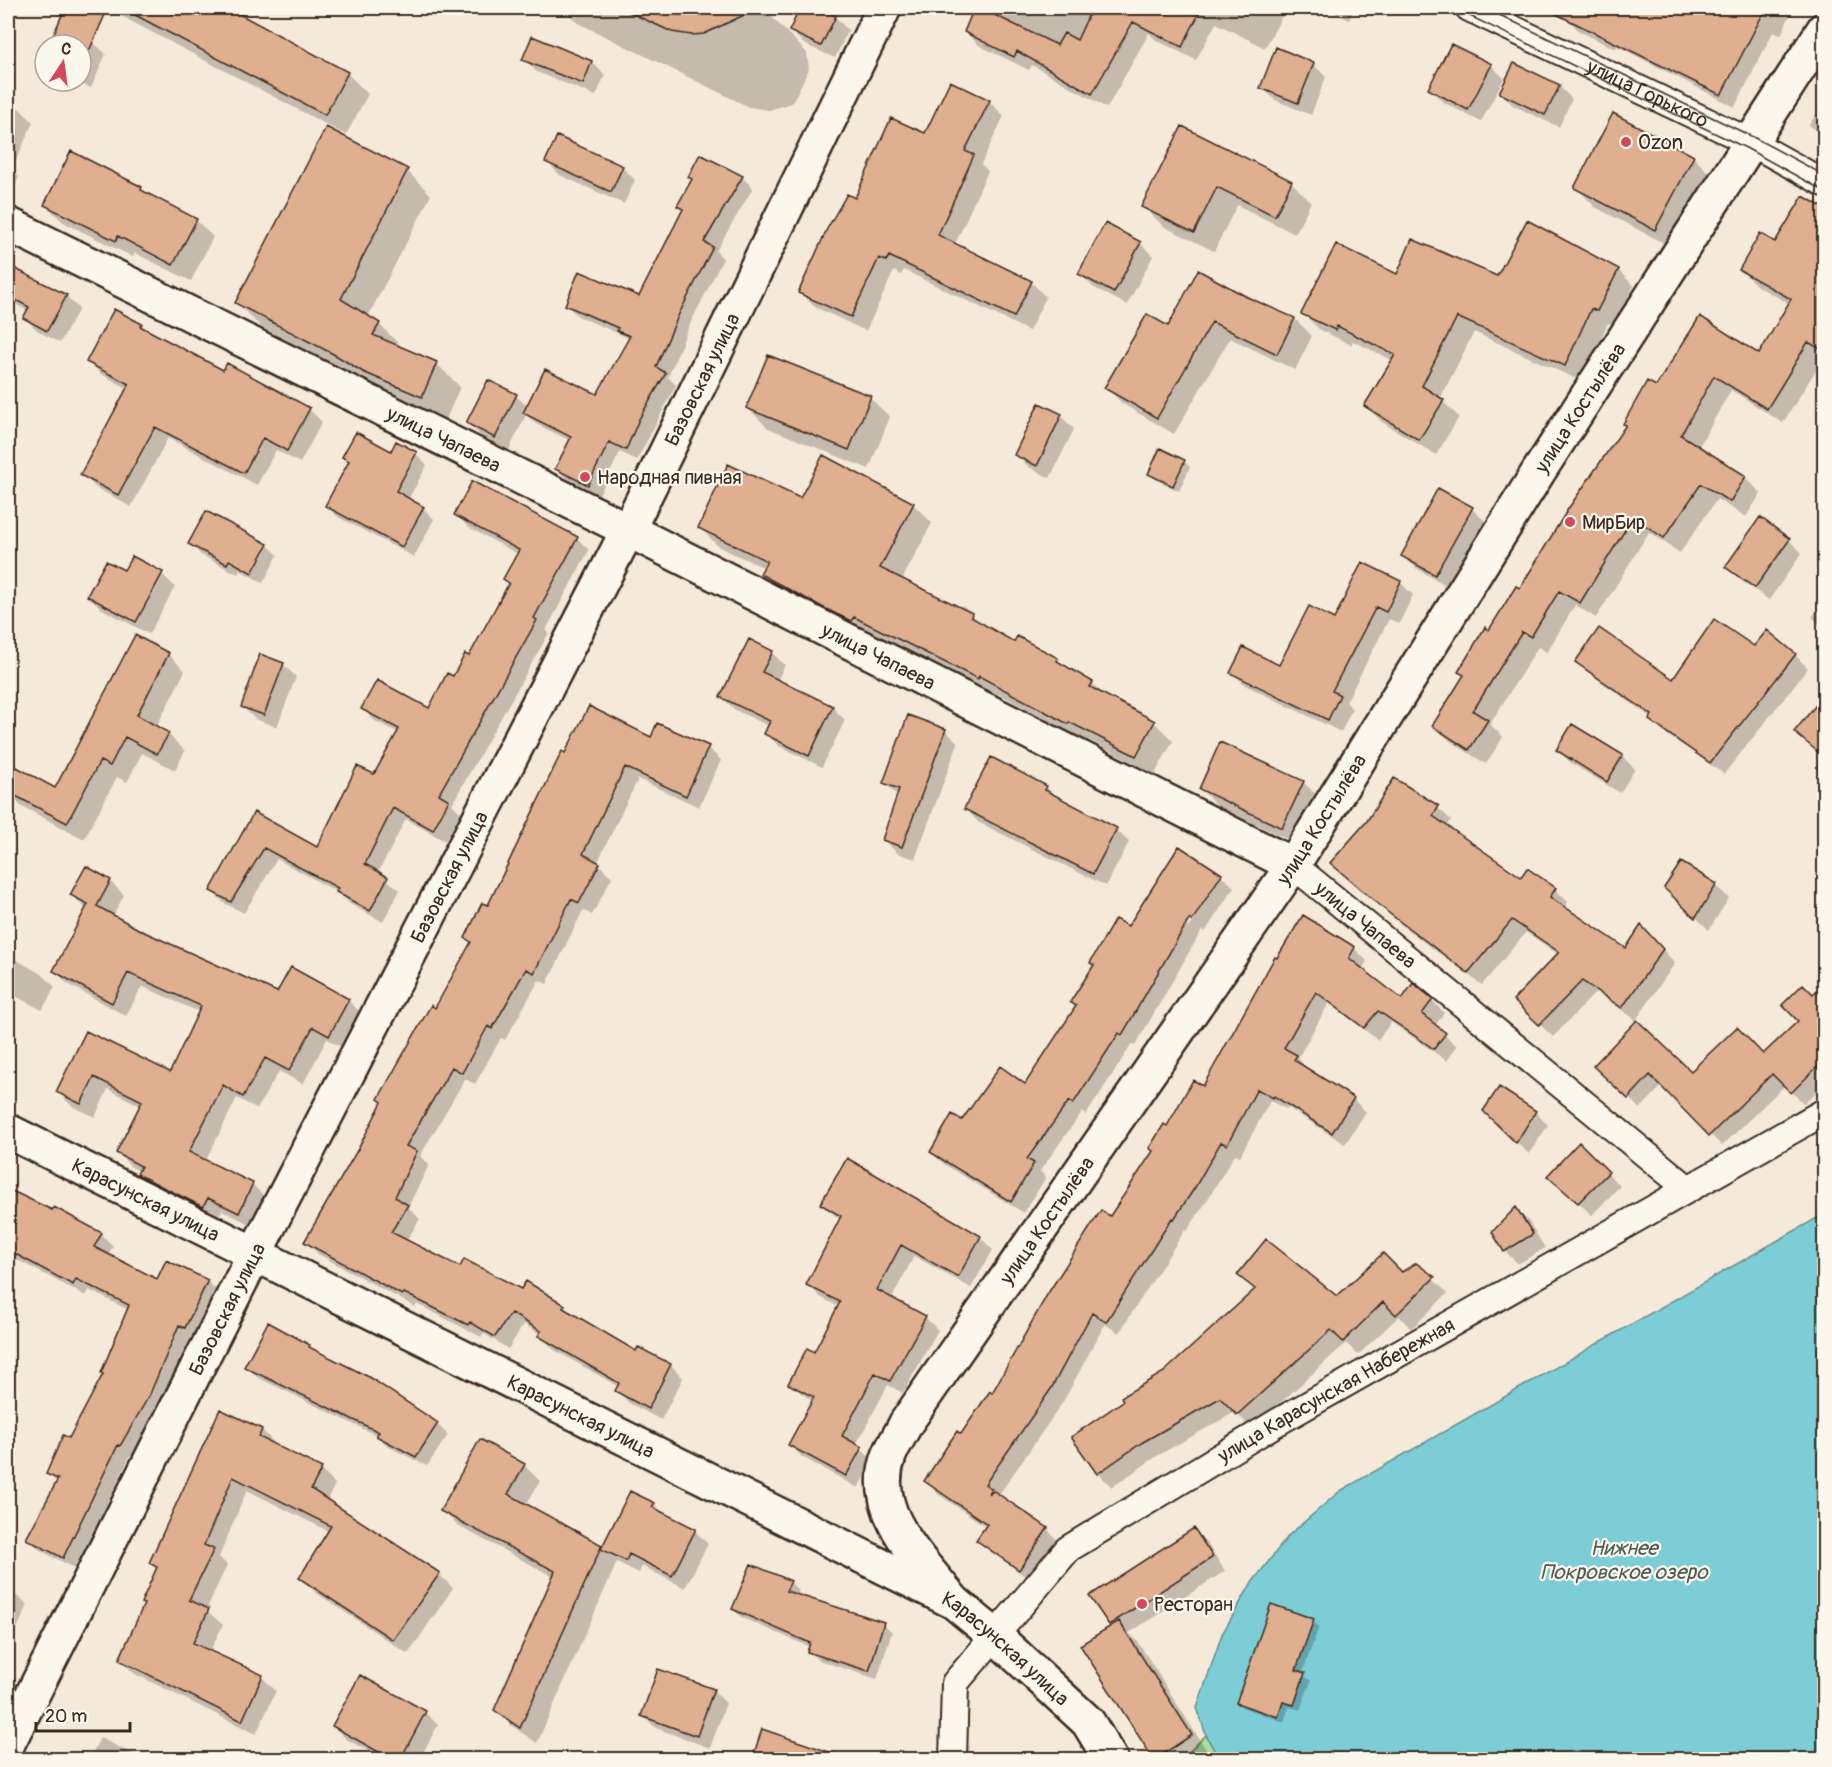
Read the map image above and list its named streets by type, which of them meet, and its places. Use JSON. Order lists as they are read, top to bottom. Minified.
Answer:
{"streets":{"street":["улица Горького","Базовская улица","улица Костылёва","улица Чапаева","Карасунская улица","улица Карасунская Набережная"]},"crossings":[["улица Горького","улица Костылёва"],["Базовская улица","улица Чапаева"],["Базовская улица","Карасунская улица"],["улица Костылёва","улица Чапаева"],["улица Костылёва","Карасунская улица"],["улица Чапаева","улица Карасунская Набережная"],["Карасунская улица","улица Карасунская Набережная"]],"water":["Нижнее Покровское озеро"],"places":["Ozon","Народная пивная","МирБир","Ресторан"],"scale_bar":"20 m","north":"top"}
